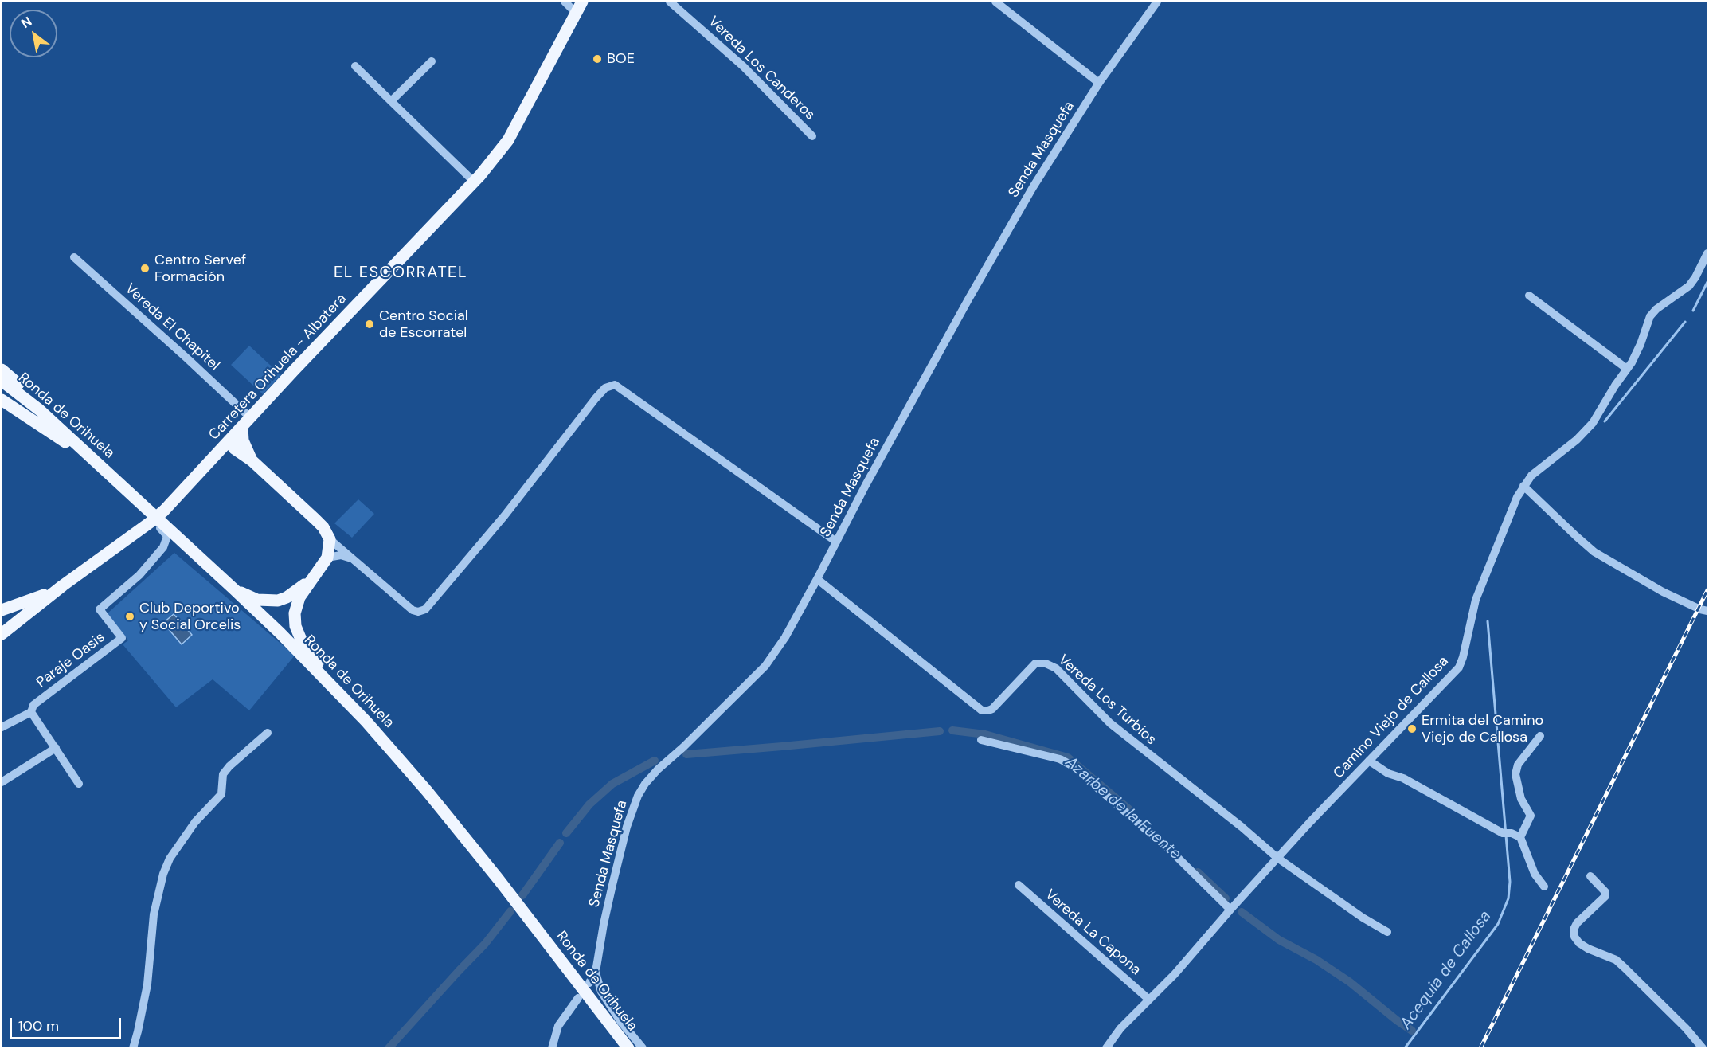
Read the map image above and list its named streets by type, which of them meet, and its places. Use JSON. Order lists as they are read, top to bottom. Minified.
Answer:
{"streets":{"main road":["Carretera Orihuela - Albatera","Ronda de Orihuela"],"street":["Vereda Los Canderos","Senda Masquefa","Vereda El Chapitel","Paraje Oasis","Vereda Los Turbios","Camino Viejo de Callosa","Vereda La Capona"]},"crossings":[["Senda Masquefa","Vereda Los Turbios"],["Vereda El Chapitel","Carretera Orihuela - Albatera"],["Carretera Orihuela - Albatera","Paraje Oasis"],["Vereda Los Turbios","Camino Viejo de Callosa"],["Camino Viejo de Callosa","Vereda La Capona"]],"districts":["EL ESCORRATEL"],"water":["Azarbe de la Fuente","Acequia de Callosa"],"places":["BOE","Centro Servef Formación","Centro Social de Escorratel","Club Deportivo y Social Orcelis","Ermita del Camino Viejo de Callosa"],"scale_bar":"100 m","north":"top left"}
